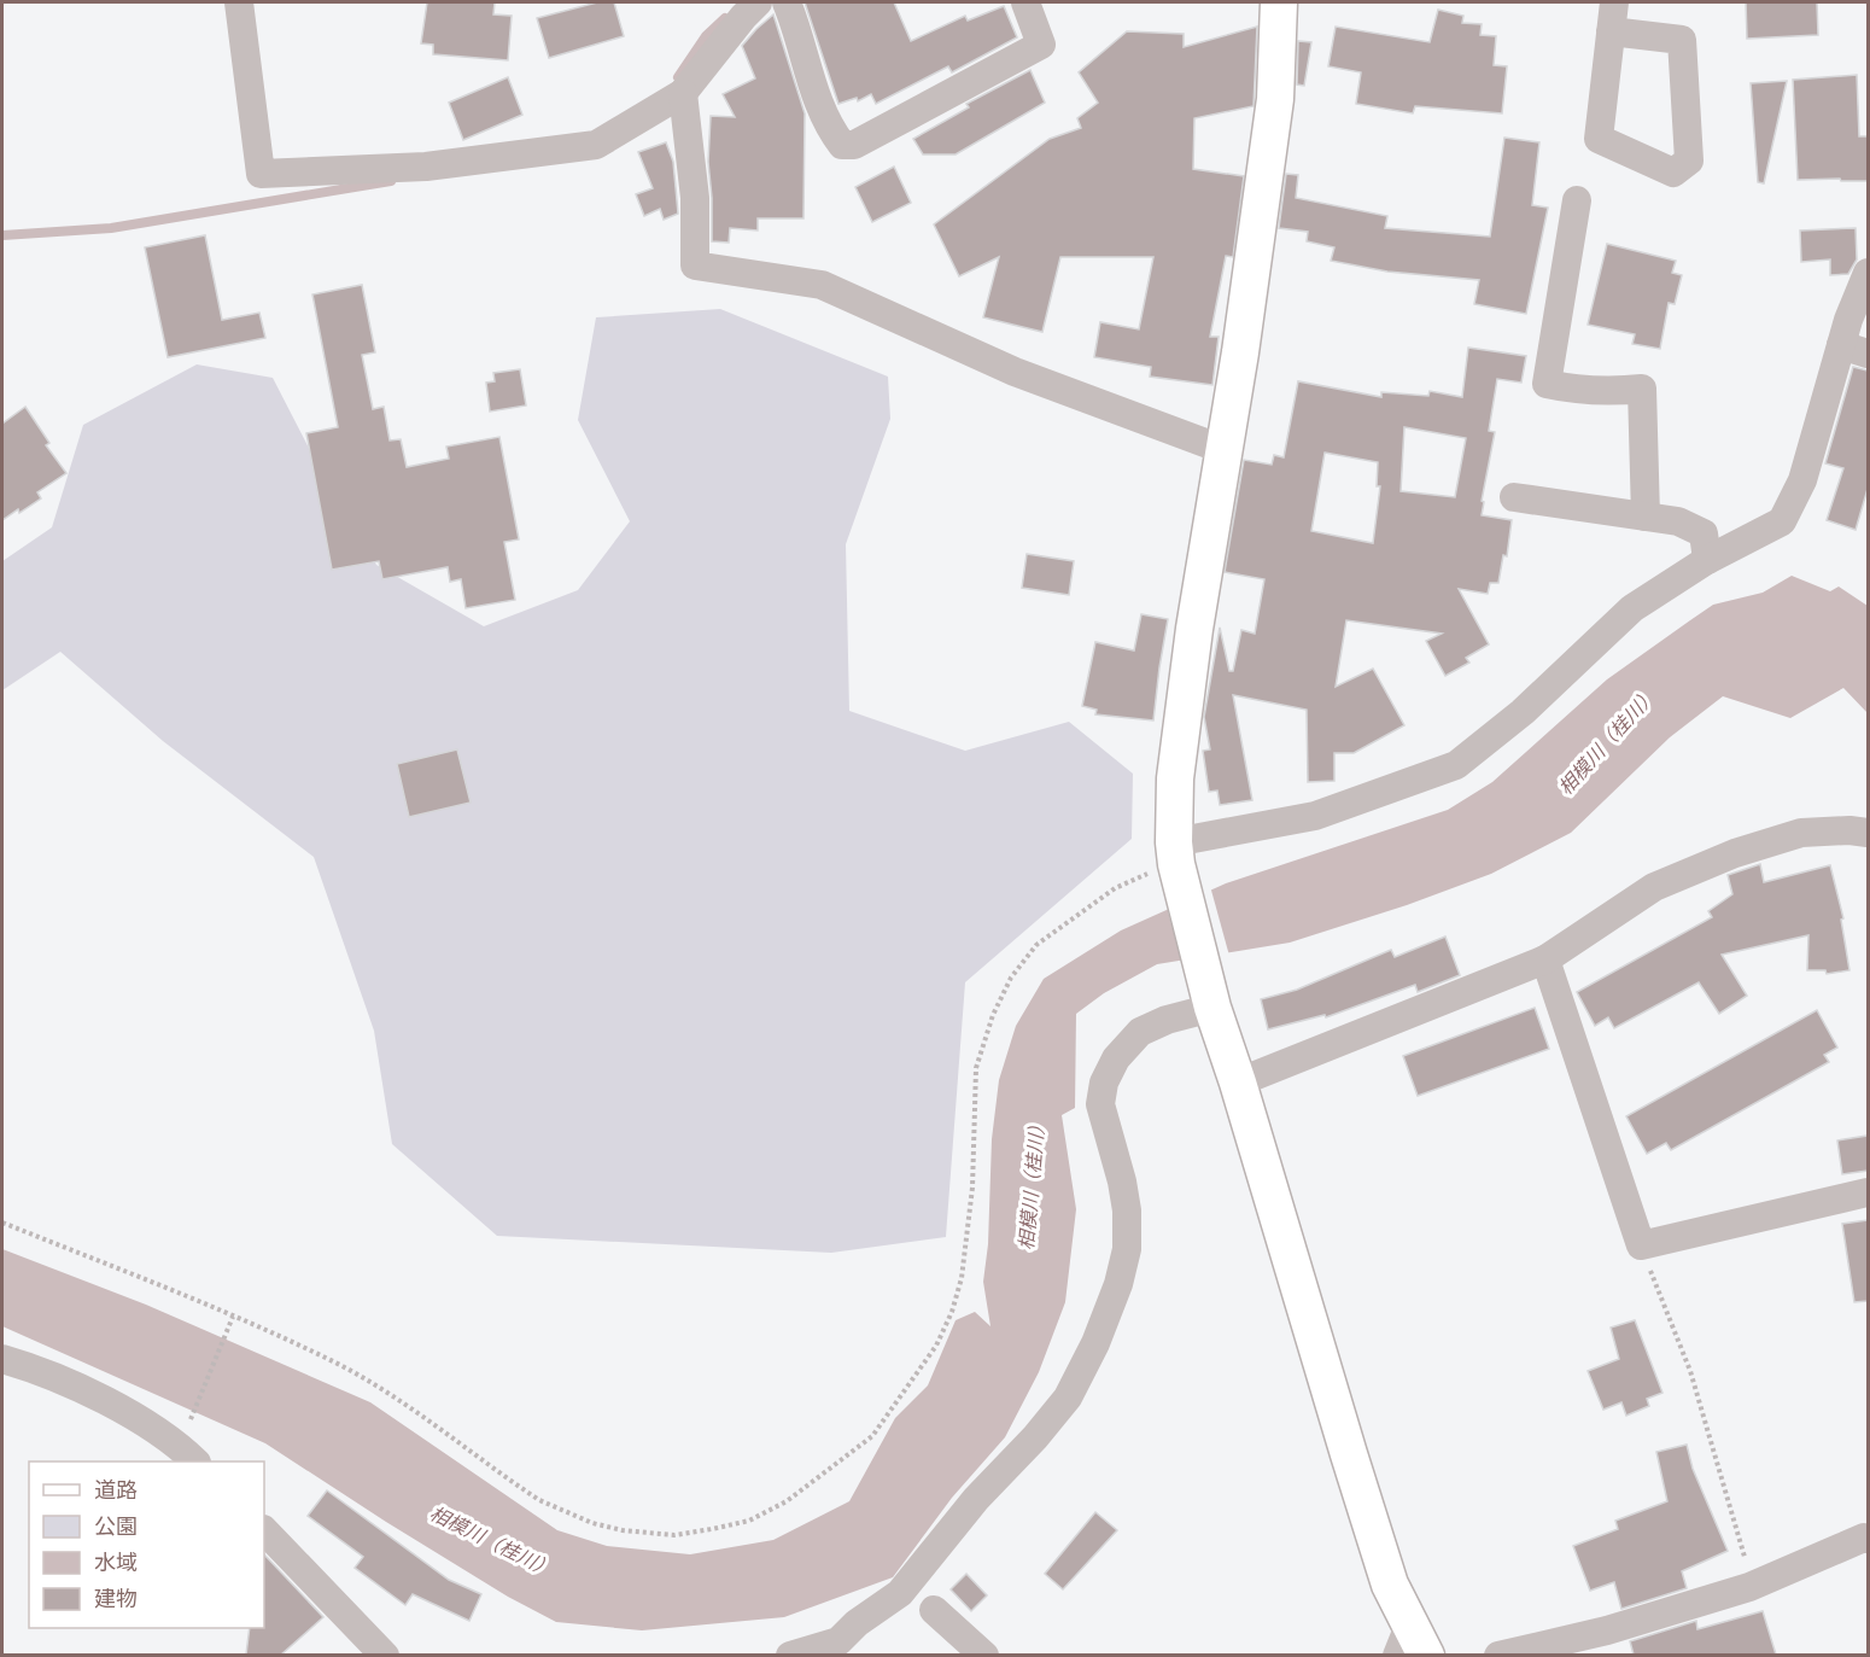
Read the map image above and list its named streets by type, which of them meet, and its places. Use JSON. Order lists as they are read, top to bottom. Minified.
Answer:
{"water":["相模川（桂川）"],"legend":["道路","公園","水域","建物"]}
